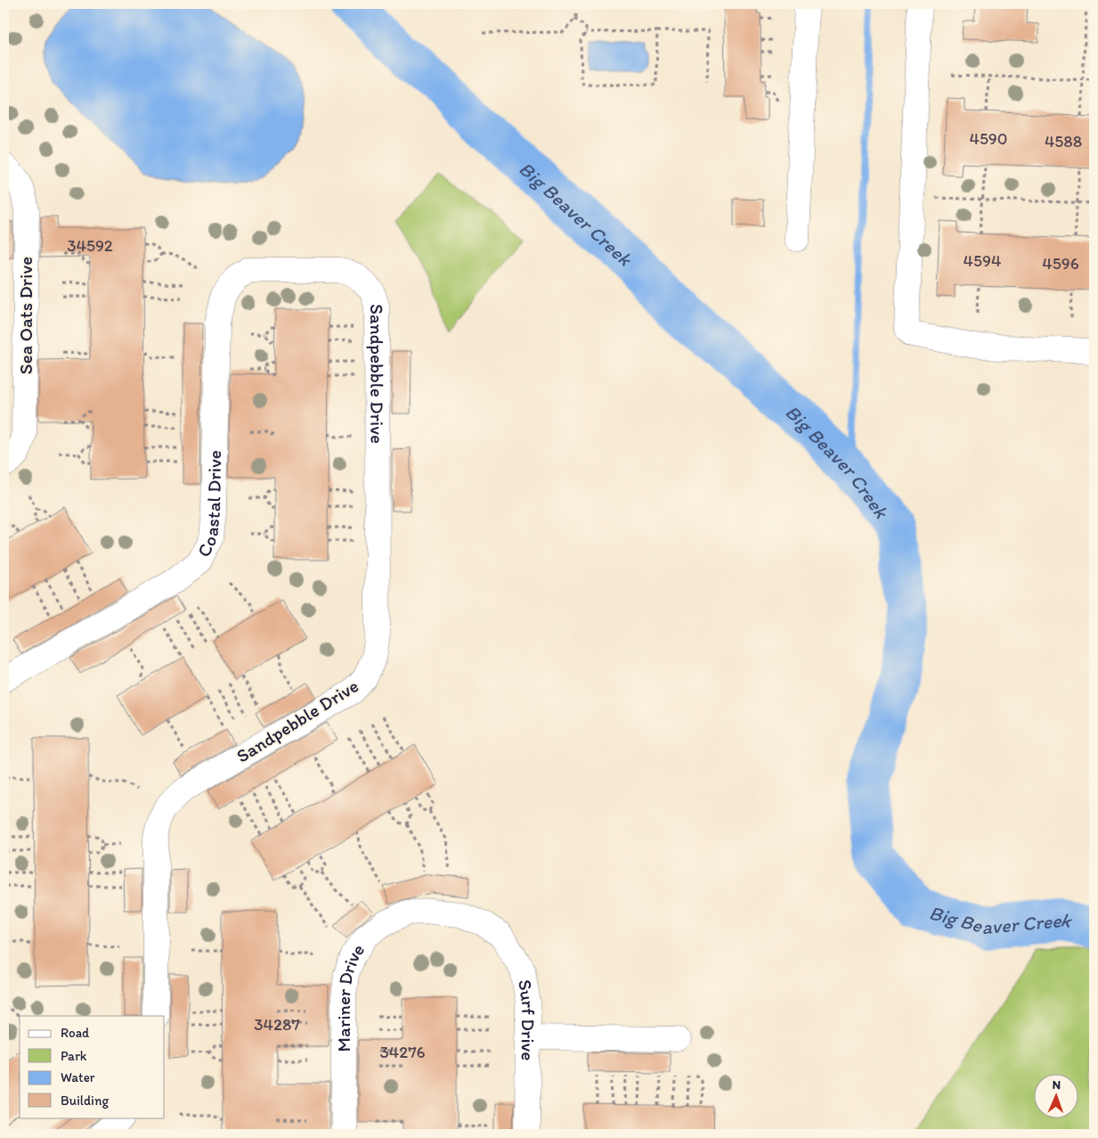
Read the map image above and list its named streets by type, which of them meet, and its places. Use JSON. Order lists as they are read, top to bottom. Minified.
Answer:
{"streets":{"street":["Sea Oats Drive","Sandpebble Drive","Coastal Drive","Mariner Drive","Surf Drive"]},"crossings":[["Sandpebble Drive","Coastal Drive"],["Mariner Drive","Surf Drive"]],"water":["Big Beaver Creek"],"house_numbers":["4590","4588","34592","4594","4596","34287","34276"],"legend":["Road","Park","Water","Building"],"north":"top"}
